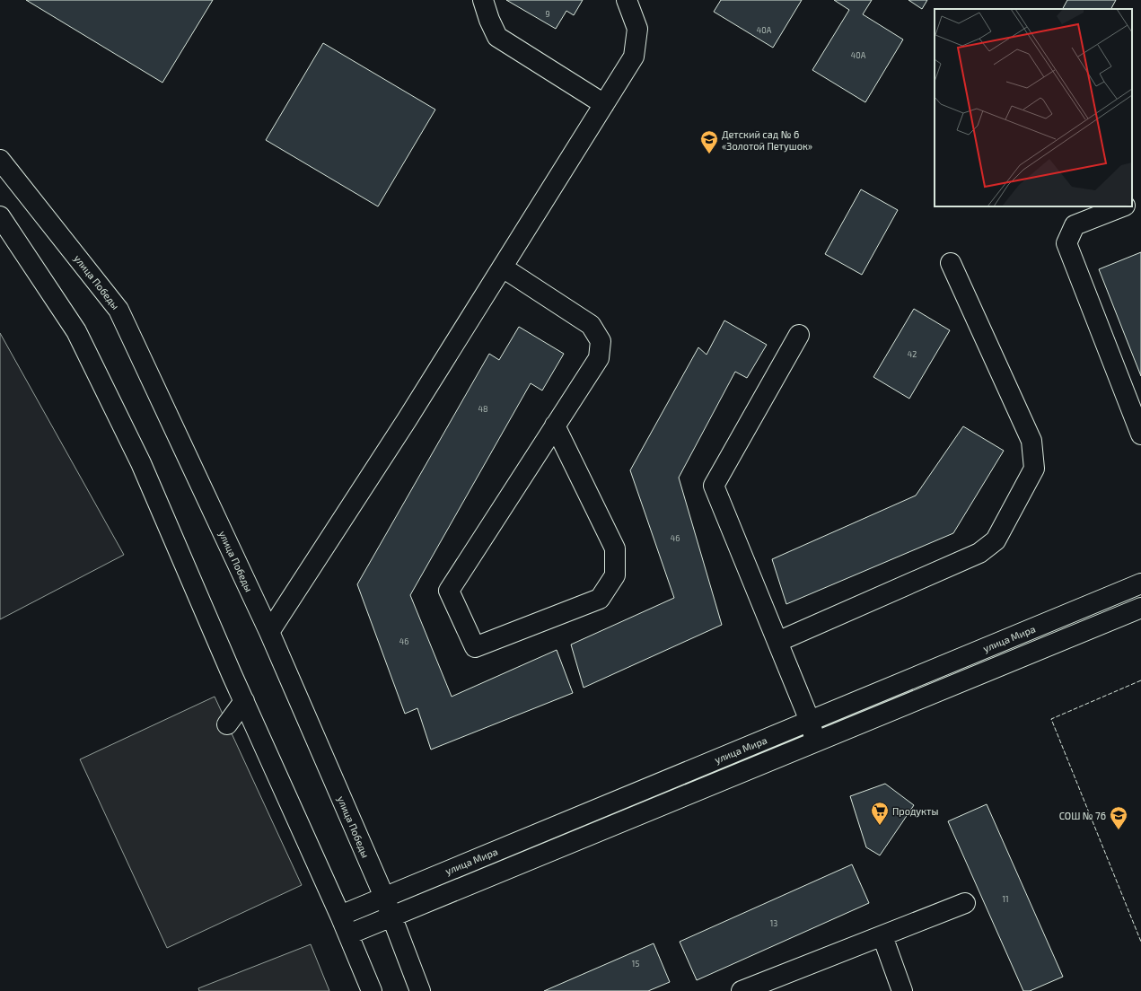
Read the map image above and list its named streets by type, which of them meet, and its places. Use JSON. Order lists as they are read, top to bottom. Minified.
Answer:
{"streets":{"street":["улица Победы","улица Мира"]},"crossings":[["улица Победы","улица Мира"]],"places":{"school or university":["Детский сад № 6 «Золотой Петушок»","СОШ № 76"],"supermarket":["Продукты"]},"house_numbers":["9","40А","40А","42","48","46","46","11","13","15"]}
